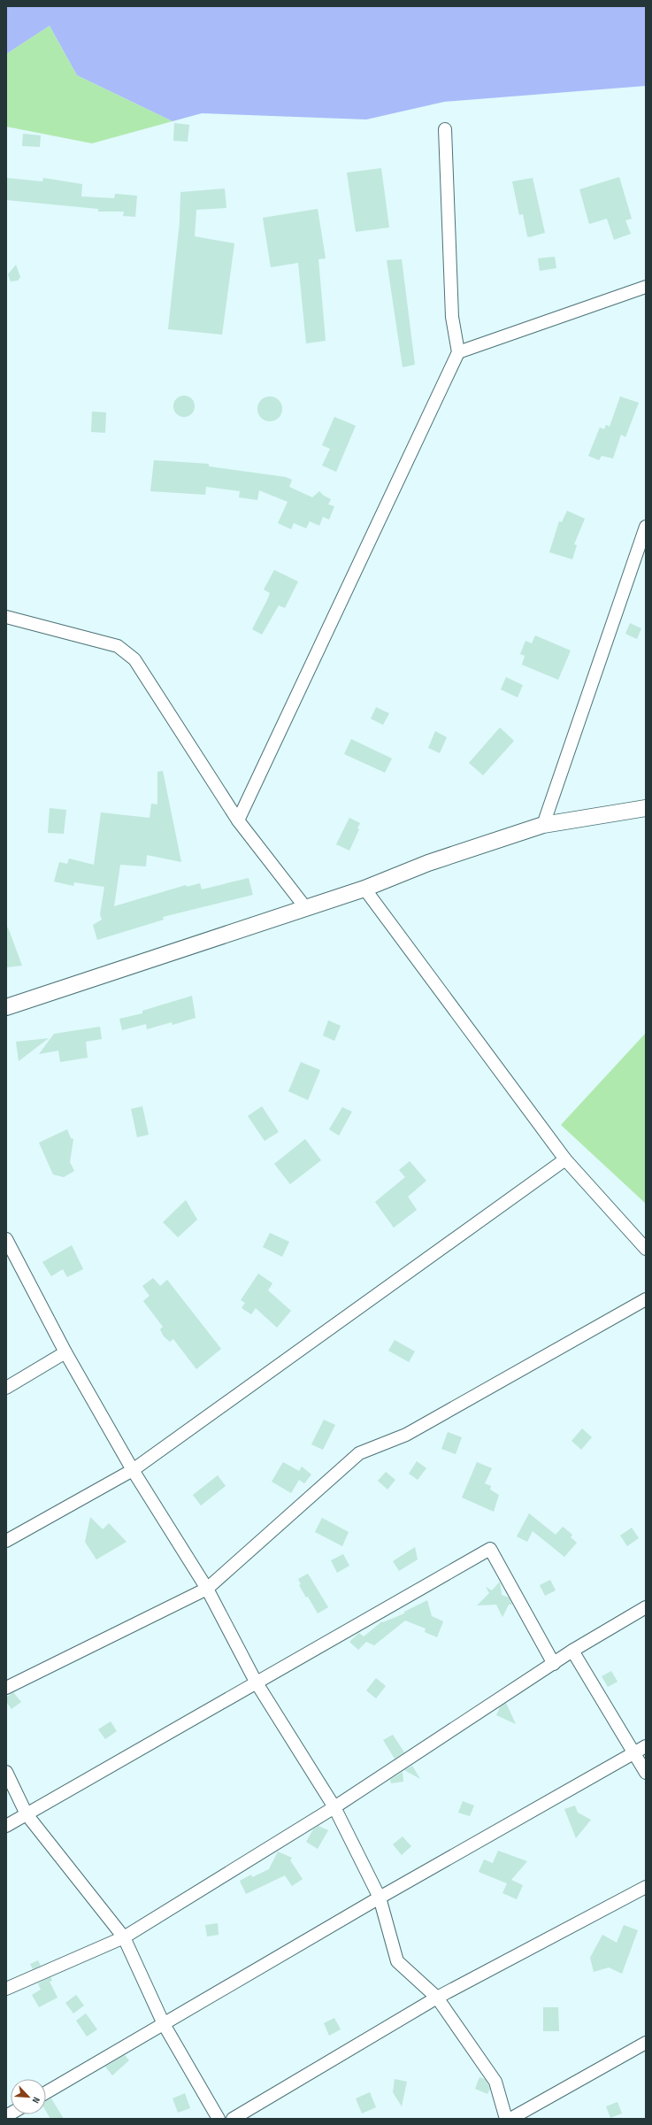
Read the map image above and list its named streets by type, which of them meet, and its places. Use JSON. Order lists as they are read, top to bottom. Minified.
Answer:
{"north":"bottom right"}
